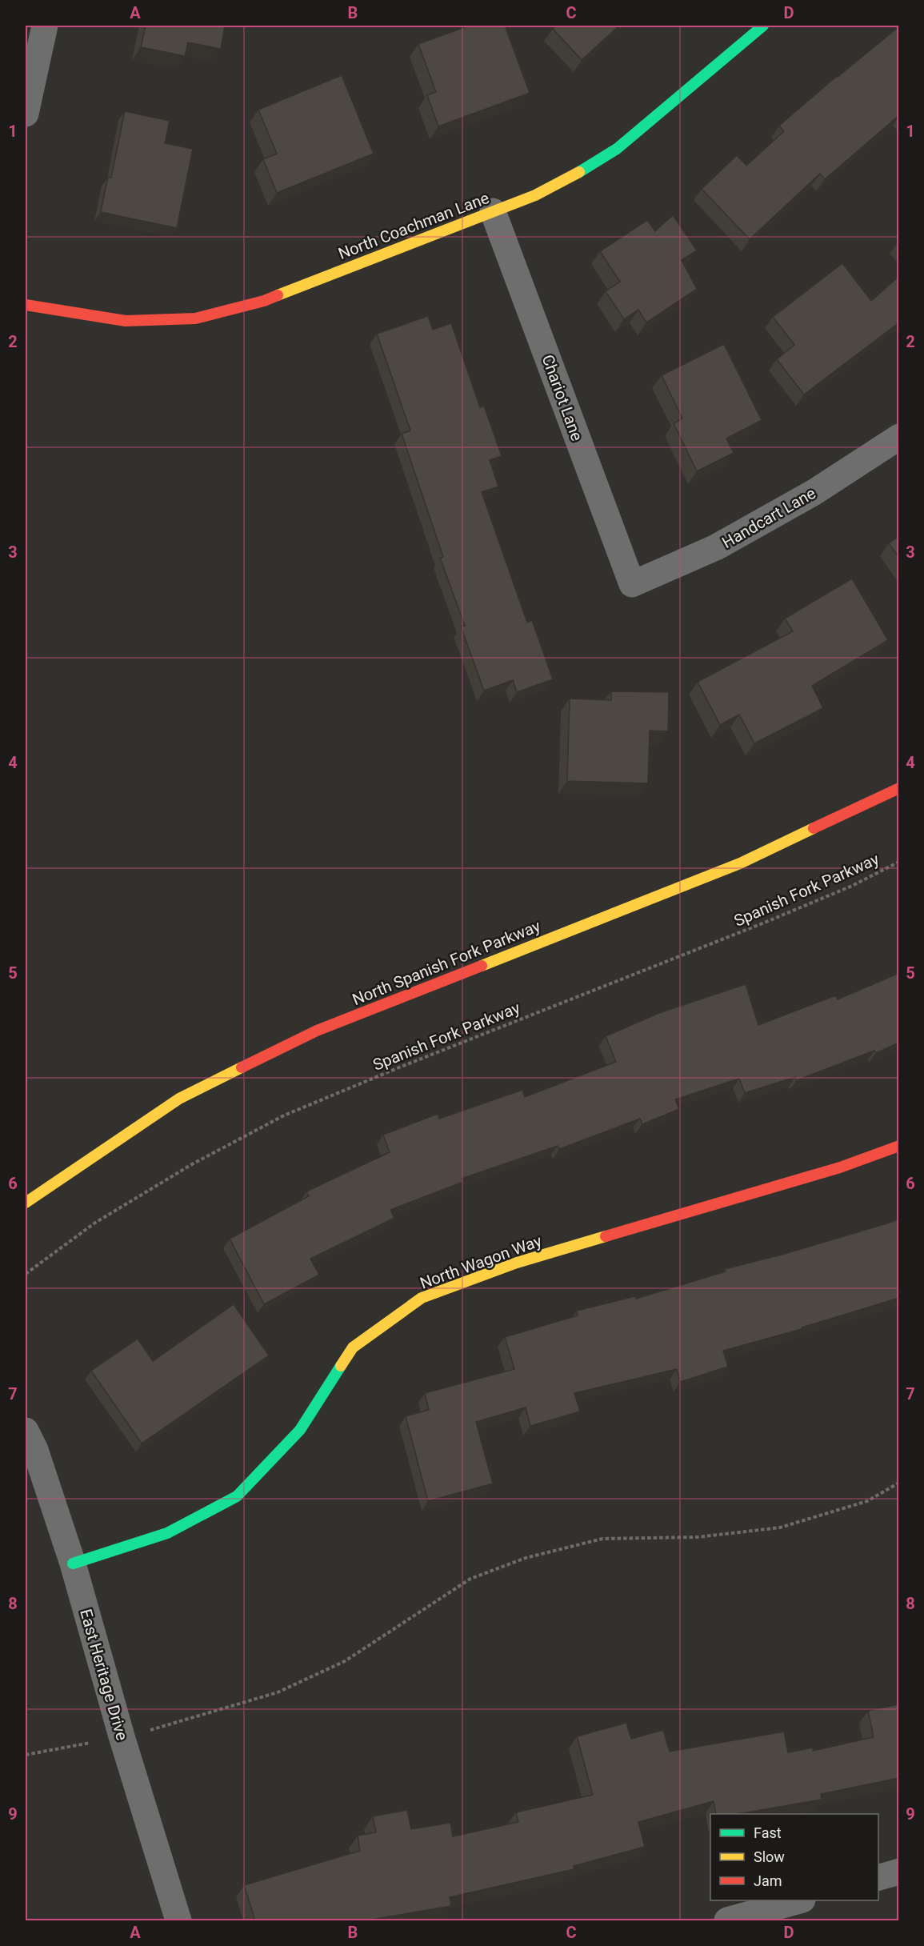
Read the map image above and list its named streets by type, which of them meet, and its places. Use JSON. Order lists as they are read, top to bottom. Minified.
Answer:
{"streets":{"street":["North Coachman Lane","Chariot Lane","Handcart Lane","North Spanish Fork Parkway","North Wagon Way","East Heritage Drive"],"path":["Spanish Fork Parkway"]},"crossings":[["North Coachman Lane","Chariot Lane"],["Chariot Lane","Handcart Lane"],["North Wagon Way","East Heritage Drive"]],"legend":["Fast","Slow","Jam"],"grid":{"columns":["A","B","C","D"],"rows":["1","2","3","4","5","6","7","8","9"]}}
